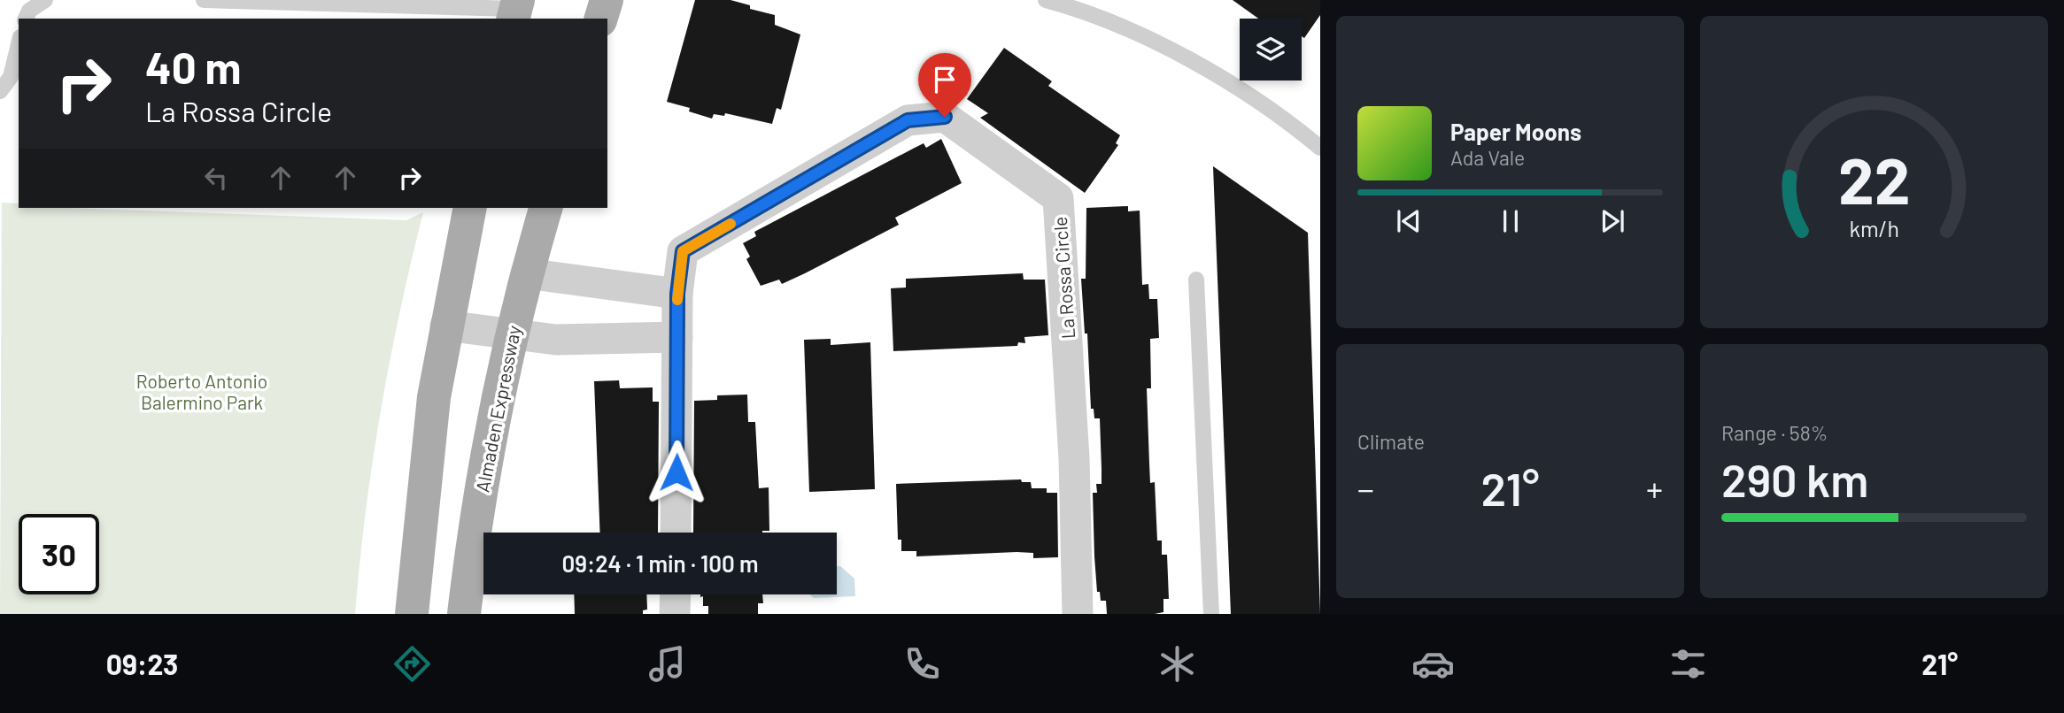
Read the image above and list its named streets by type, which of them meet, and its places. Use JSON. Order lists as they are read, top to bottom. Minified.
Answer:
{"streets":{"main road":["Almaden Expressway"],"street":["La Rossa Circle"]},"parks":["Roberto Antonio Balermino Park"],"page":{"turn":["40 m","La Rossa Circle"],"song":["Paper Moons","Ada Vale"],"tile":["Climate",["Range · 58%","290 km"]],"heat":["−","21°","+"],"limit":"30","trip":"09:24 · 1 min · 100 m","tabs":["09:23","21°"],"gauge":["22","km/h"]}}
